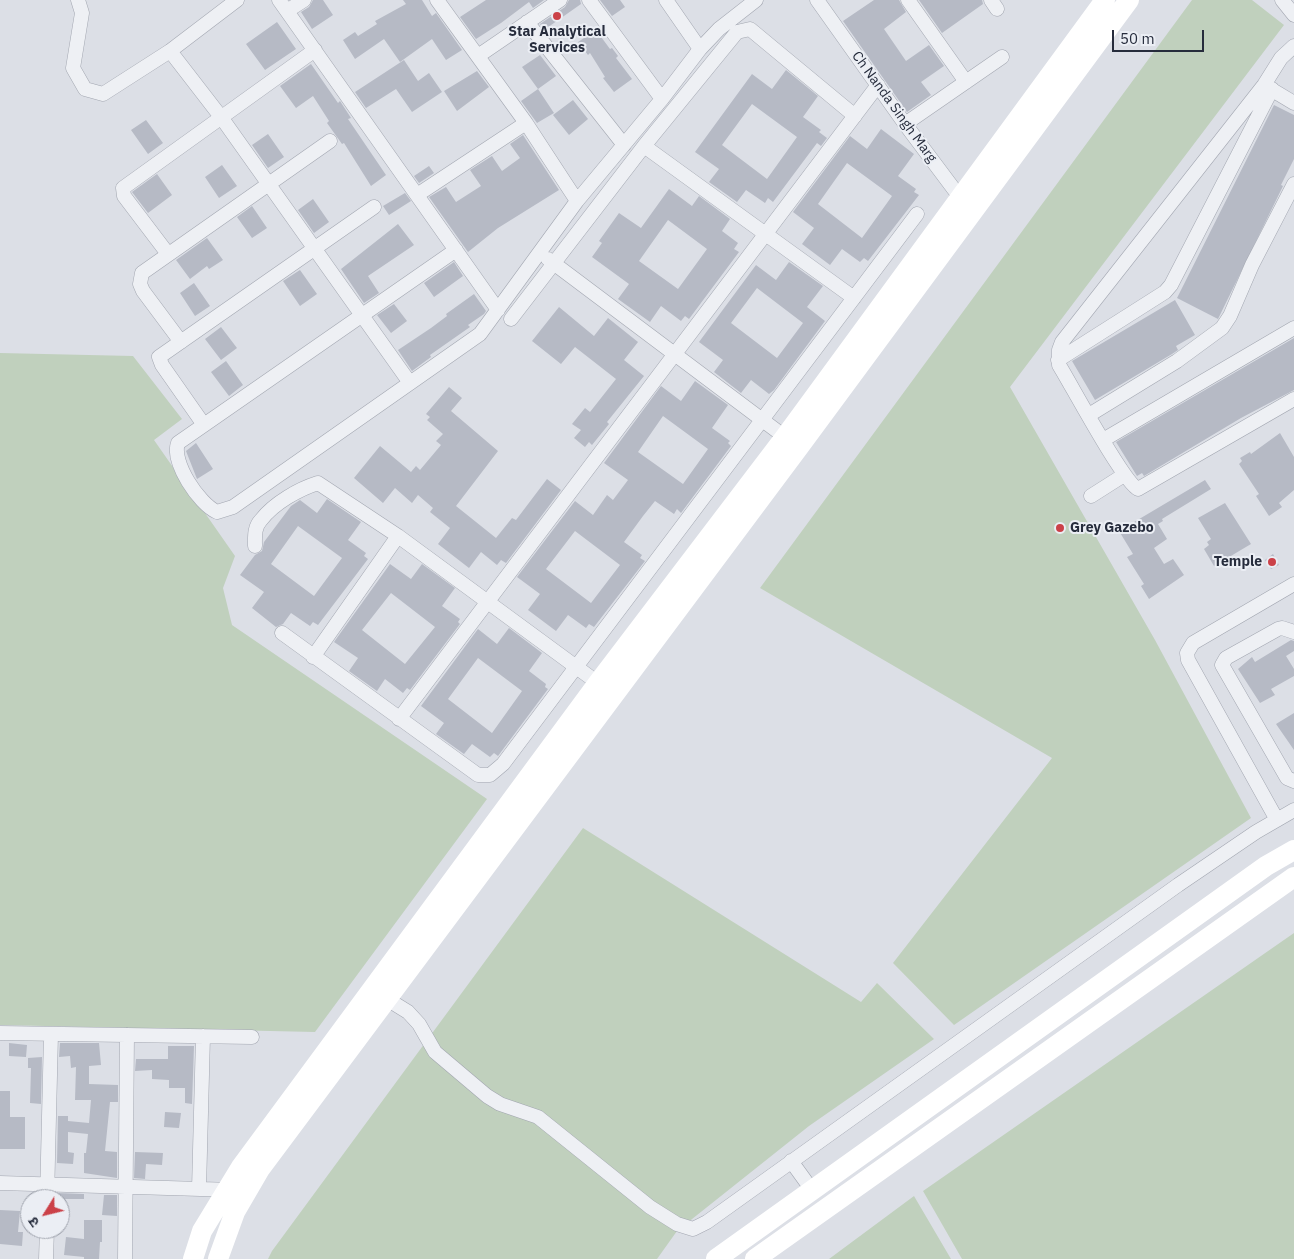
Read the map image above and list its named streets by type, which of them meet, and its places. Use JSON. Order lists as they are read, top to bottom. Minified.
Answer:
{"streets":{"street":["Ch Nanda Singh Marg"]},"places":["Star Analytical Services","Grey Gazebo","Temple"],"scale_bar":"50 m","north":"bottom left"}
